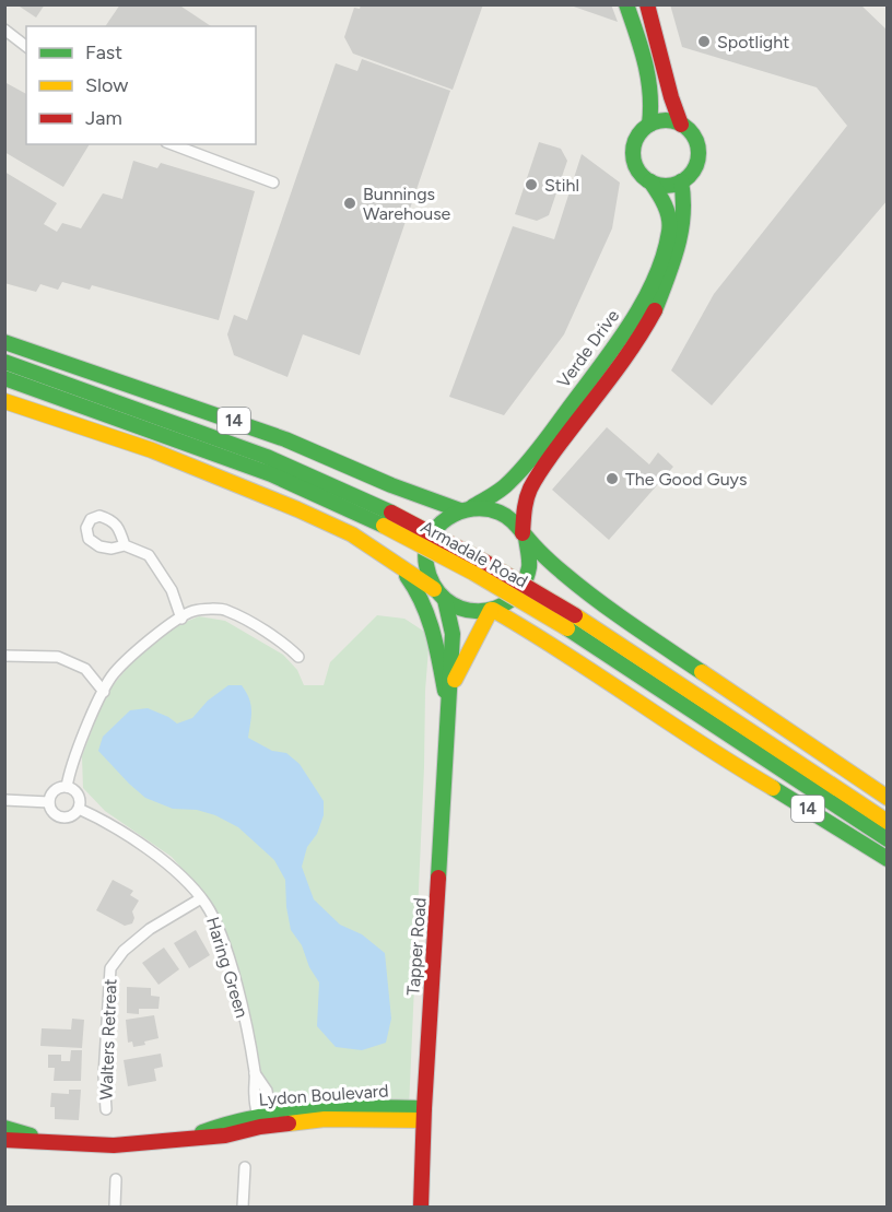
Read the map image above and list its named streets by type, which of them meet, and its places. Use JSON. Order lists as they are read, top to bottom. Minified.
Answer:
{"streets":{"main road":["Verde Drive","14","Armadale Road","Tapper Road","Lydon Boulevard"],"street":["Haring Green","Walters Retreat"]},"crossings":[["Verde Drive","14"],["Verde Drive","Armadale Road"],["Verde Drive","Tapper Road"],["14","Armadale Road"],["14","Tapper Road"],["Armadale Road","Tapper Road"],["Tapper Road","Lydon Boulevard"],["Haring Green","Walters Retreat"],["Haring Green","Lydon Boulevard"]],"places":["Spotlight","Stihl","Bunnings Warehouse","The Good Guys"],"legend":["Fast","Slow","Jam"]}
